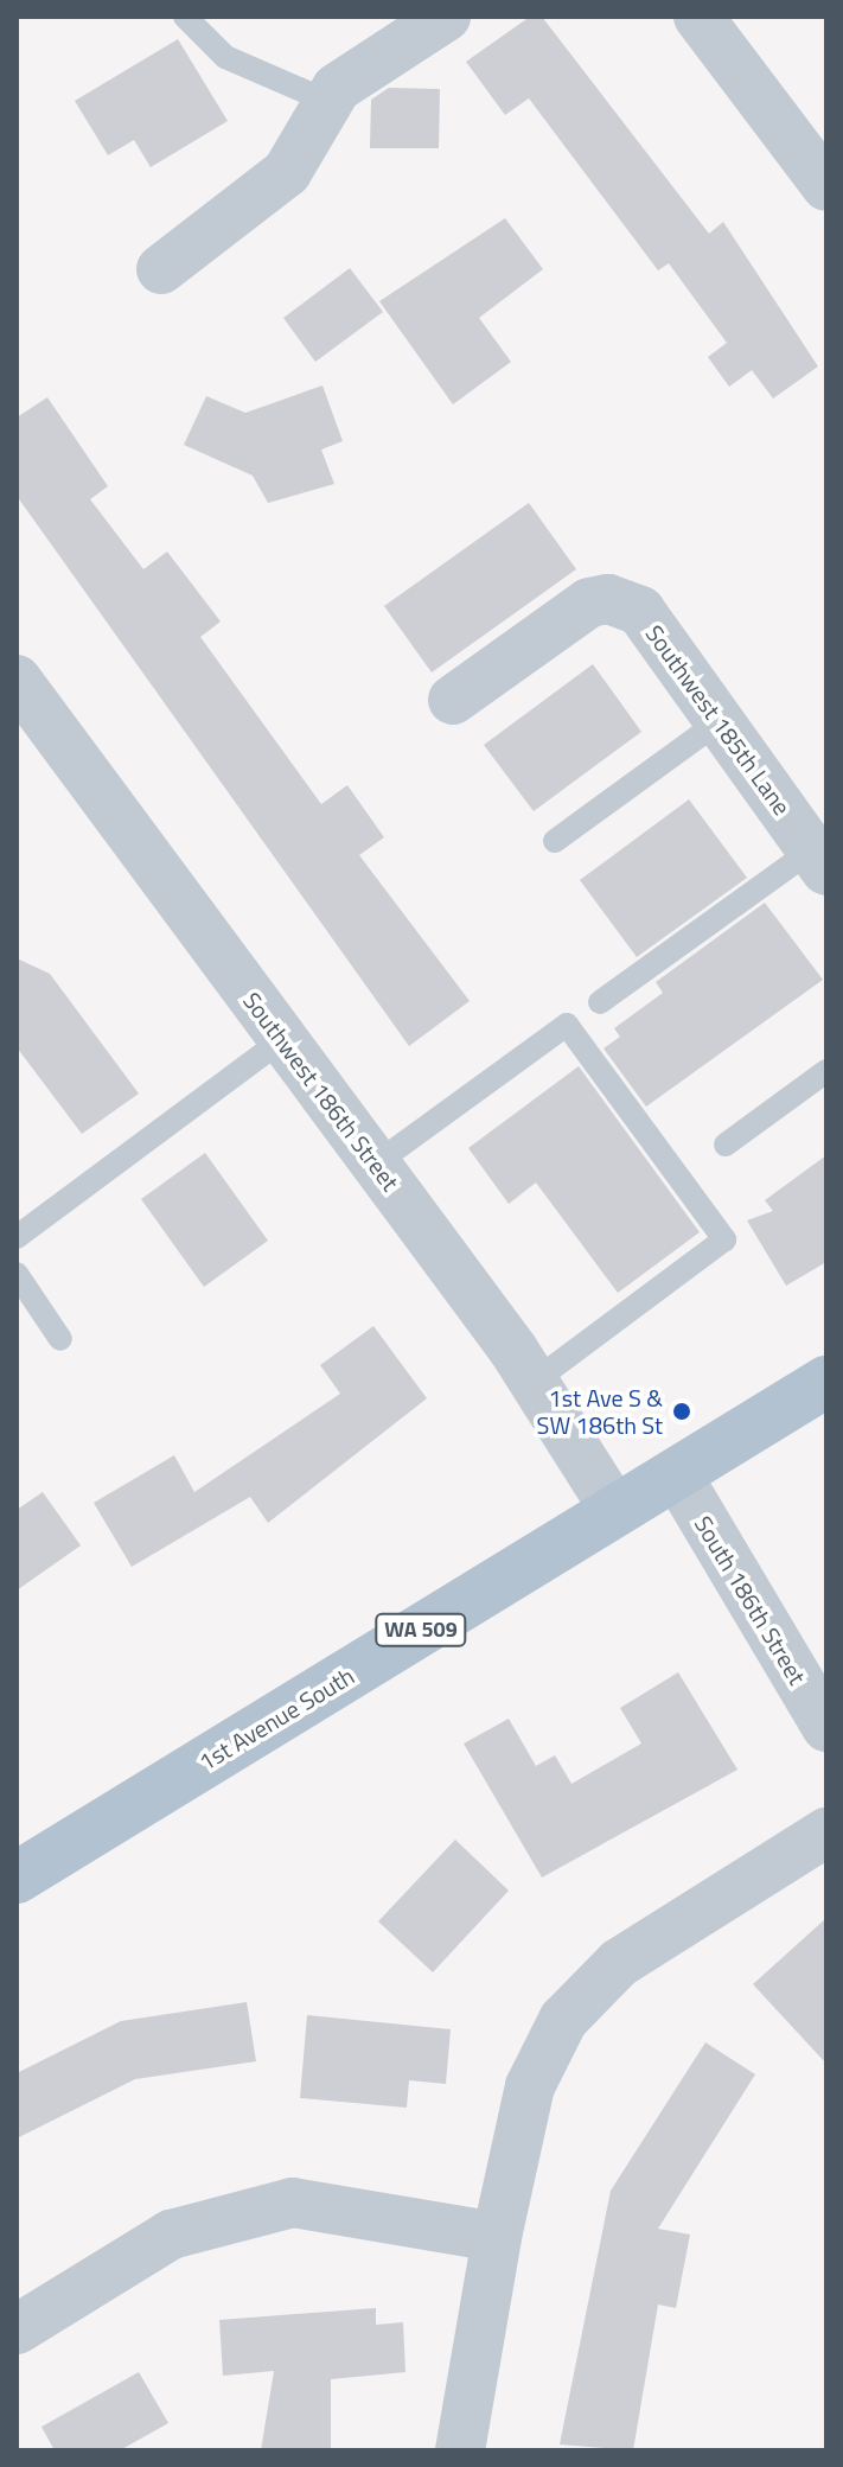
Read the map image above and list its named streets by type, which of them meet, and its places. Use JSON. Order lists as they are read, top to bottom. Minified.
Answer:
{"streets":{"main road":["WA 509","1st Avenue South"],"street":["Southwest 185th Lane","Southwest 186th Street","South 186th Street"]},"crossings":[["Southwest 186th Street","1st Avenue South"],["South 186th Street","1st Avenue South"]],"places":["1st Ave S & SW 186th St"]}
